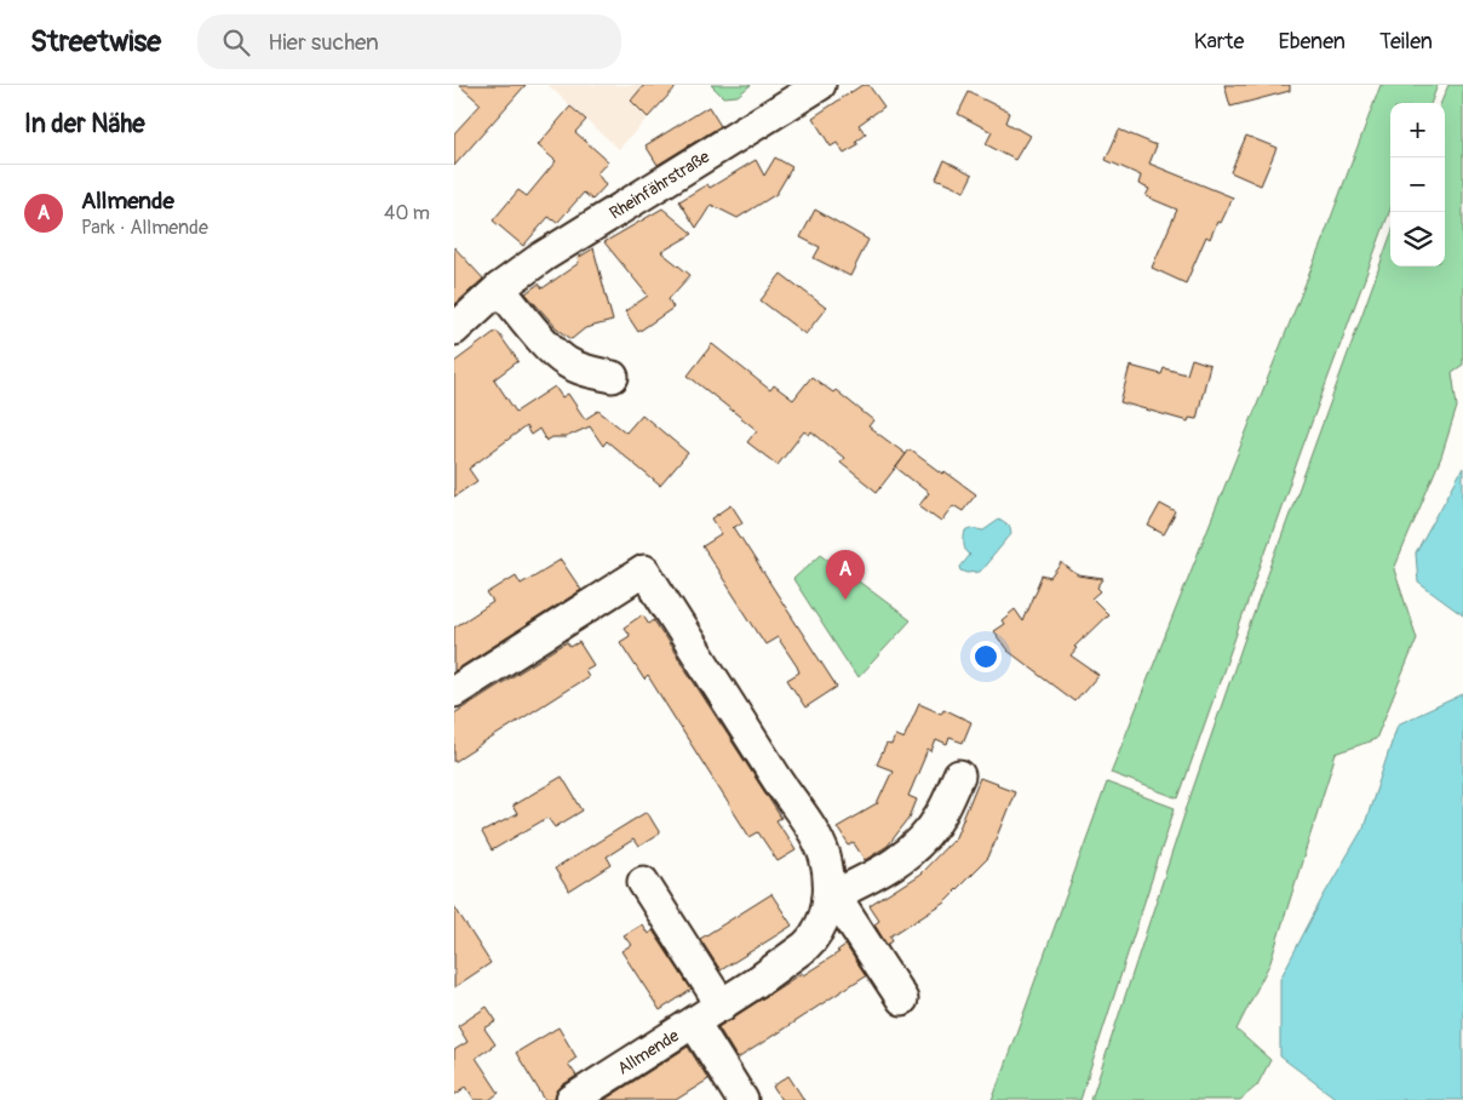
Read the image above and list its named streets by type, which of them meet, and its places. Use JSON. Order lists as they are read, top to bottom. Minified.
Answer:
{"streets":{"street":["Rheinfährstraße","Allmende"]},"page":{"header":"Streetwise","search":"Hier suchen","nav":["Karte","Ebenen","Teilen"],"heading":"In der Nähe","map_buttons":["+","−"],"list":[{"mark":"A","name":"Allmende","note":"Park · Allmende","value":"40 m"}],"pins":"A"}}
